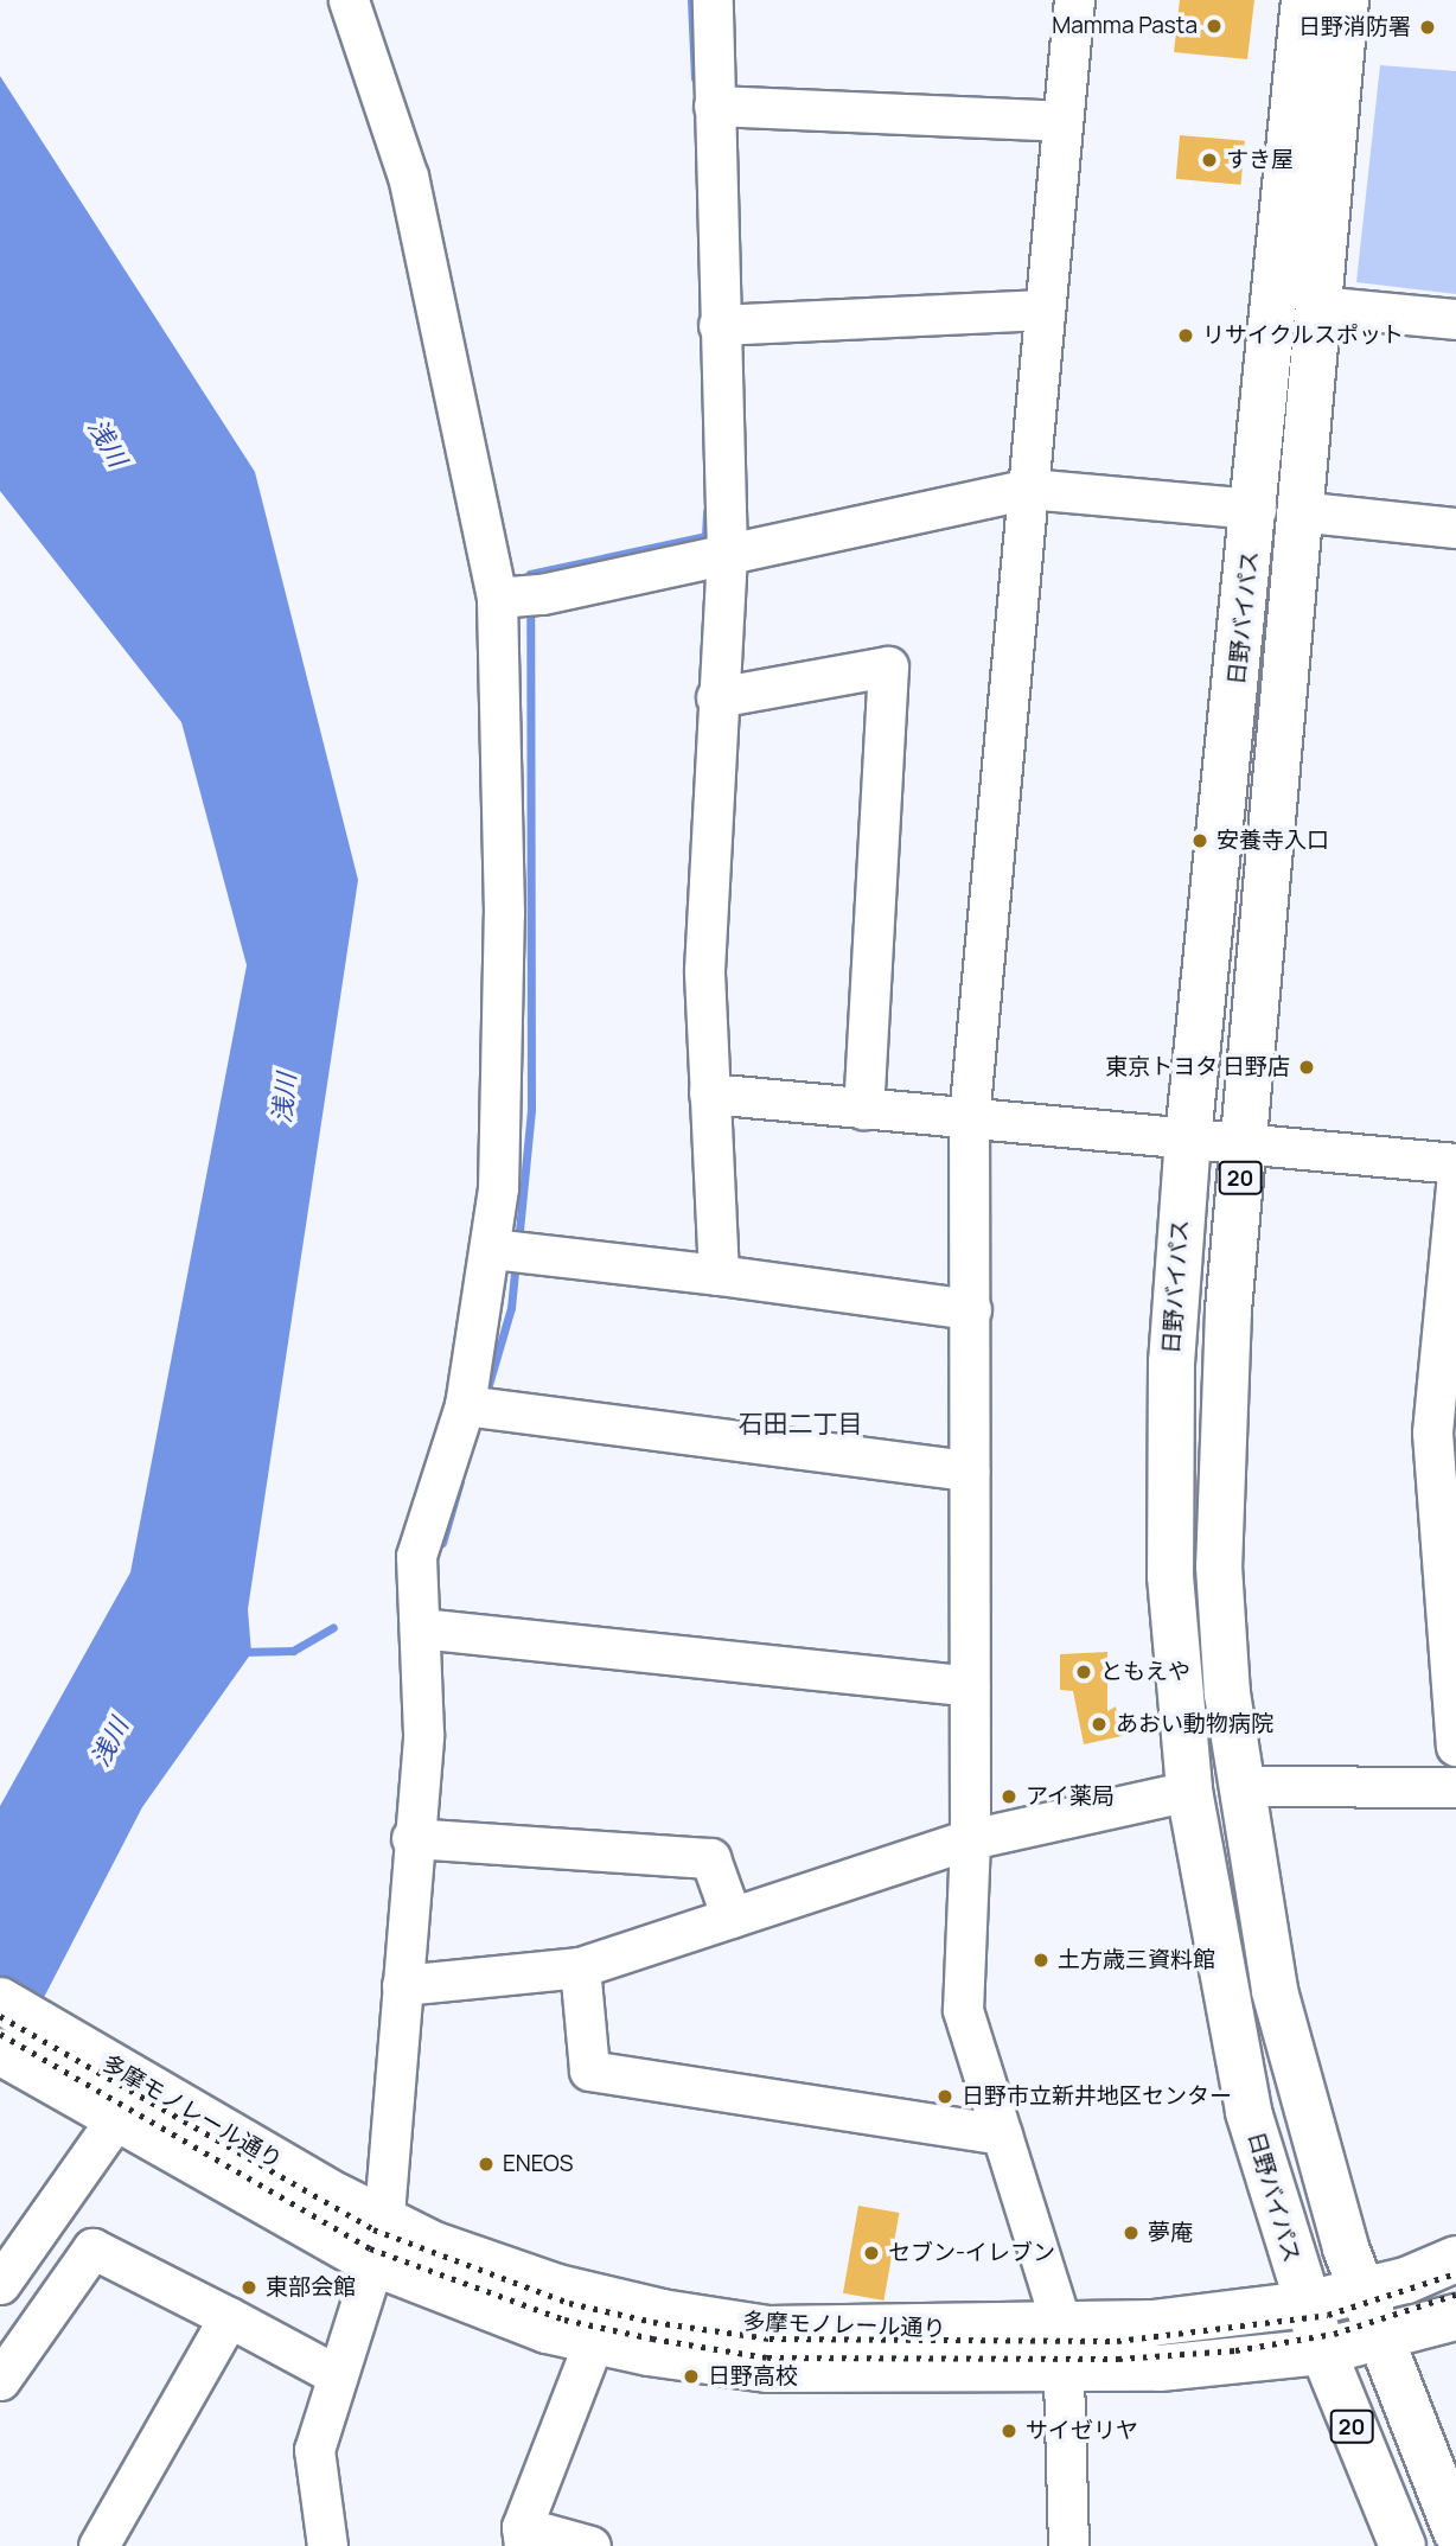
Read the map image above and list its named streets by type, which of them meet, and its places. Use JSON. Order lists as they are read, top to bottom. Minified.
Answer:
{"streets":{"main road":["日野バイパス","20","多摩モノレール通り"]},"crossings":[["日野バイパス","多摩モノレール通り"]],"districts":["石田二丁目"],"water":["浅川"],"places":["Mamma Pasta","日野消防署","すき屋","リサイクルスポット","安養寺入口","東京トヨタ 日野店","ともえや","あおい動物病院","アイ薬局","土方歳三資料館","日野市立新井地区センター","ENEOS","夢庵","セブン-イレブン","東部会館","日野高校","サイゼリヤ"]}
